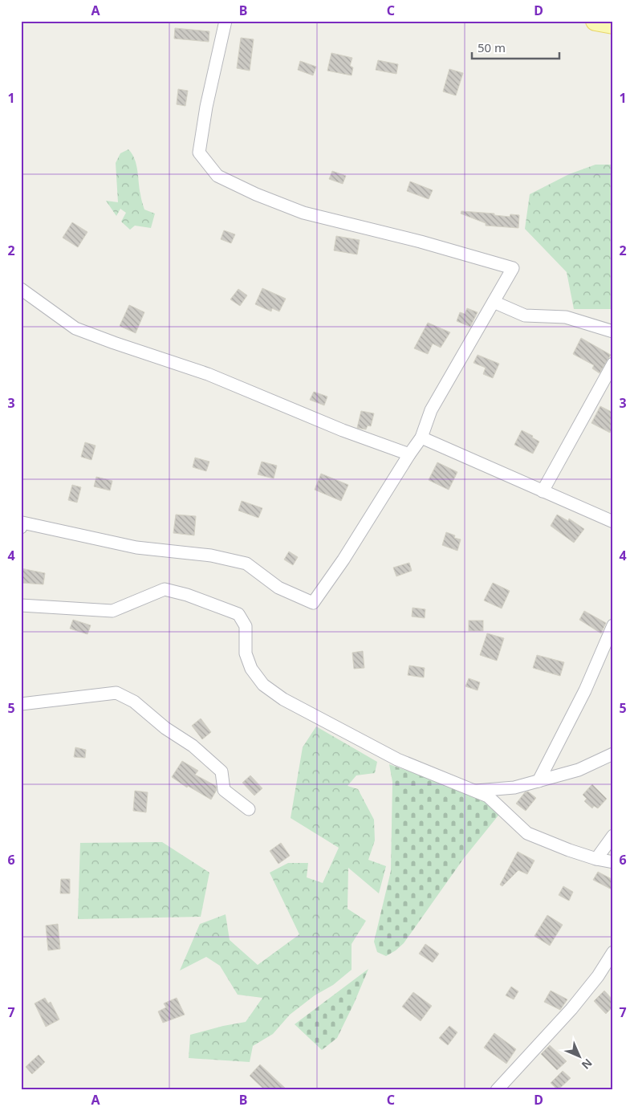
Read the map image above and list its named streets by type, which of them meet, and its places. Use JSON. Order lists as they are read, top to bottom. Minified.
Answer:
{"scale_bar":"50 m","north":"bottom right","grid":{"columns":["A","B","C","D"],"rows":["1","2","3","4","5","6","7"]}}
